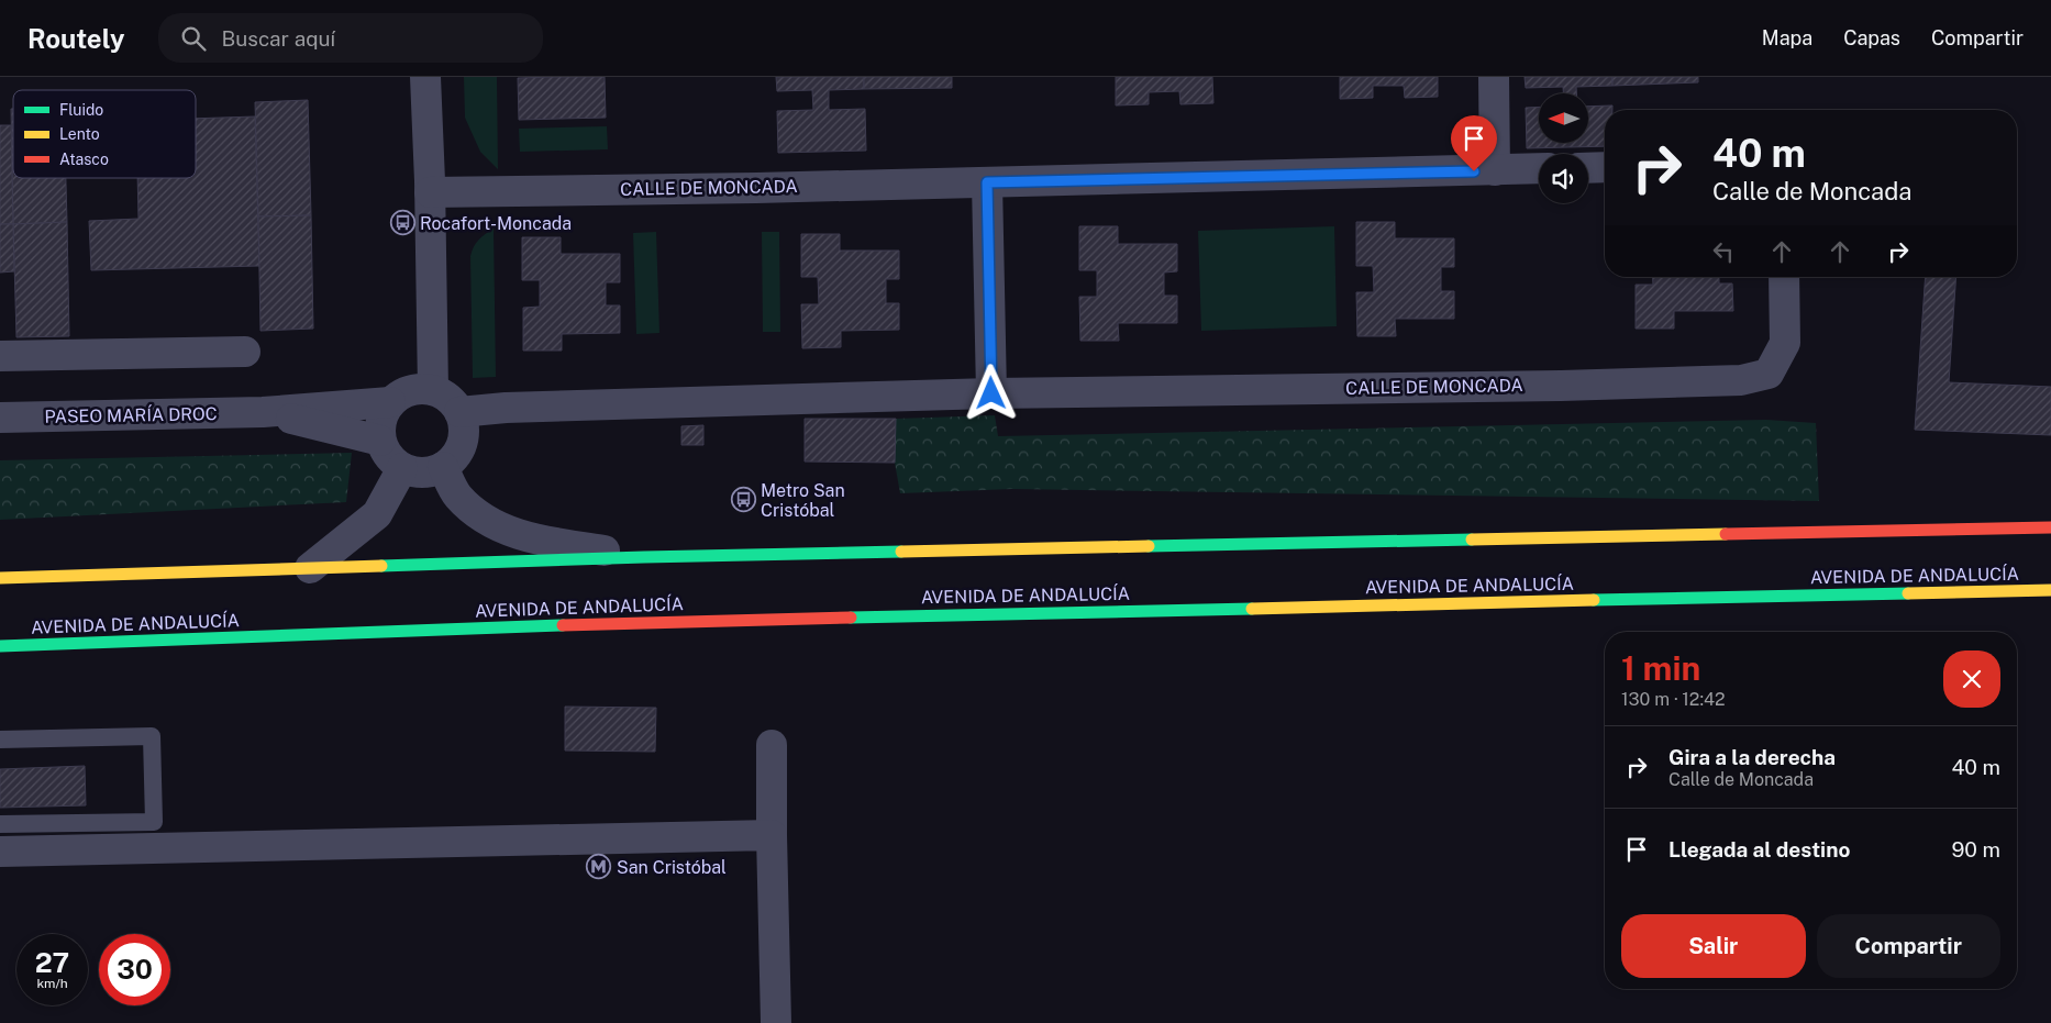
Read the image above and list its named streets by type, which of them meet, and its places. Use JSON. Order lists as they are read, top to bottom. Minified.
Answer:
{"streets":{"main road":["AVENIDA DE ANDALUCÍA"],"street":["CALLE DE MONCADA","PASEO MARÍA DROC"]},"crossings":[["CALLE DE MONCADA","PASEO MARÍA DROC"]],"places":{"bus stop":["Rocafort-Moncada","Metro San Cristóbal"],"metro station":["San Cristóbal"]},"legend":["Fluido","Lento","Atasco"],"north":"left","page":{"header":"Routely","search":"Buscar aquí","nav":["Mapa","Capas","Compartir"],"turn":["40 m","Calle de Moncada"],"heading":["1 min","130 m · 12:42"],"list":[{"name":"Gira a la derecha","note":"Calle de Moncada","value":"40 m"},{"name":"Llegada al destino","value":"90 m"}],"buttons":["Salir","Compartir"],"speed":"27 km/h","limit":"30"}}
